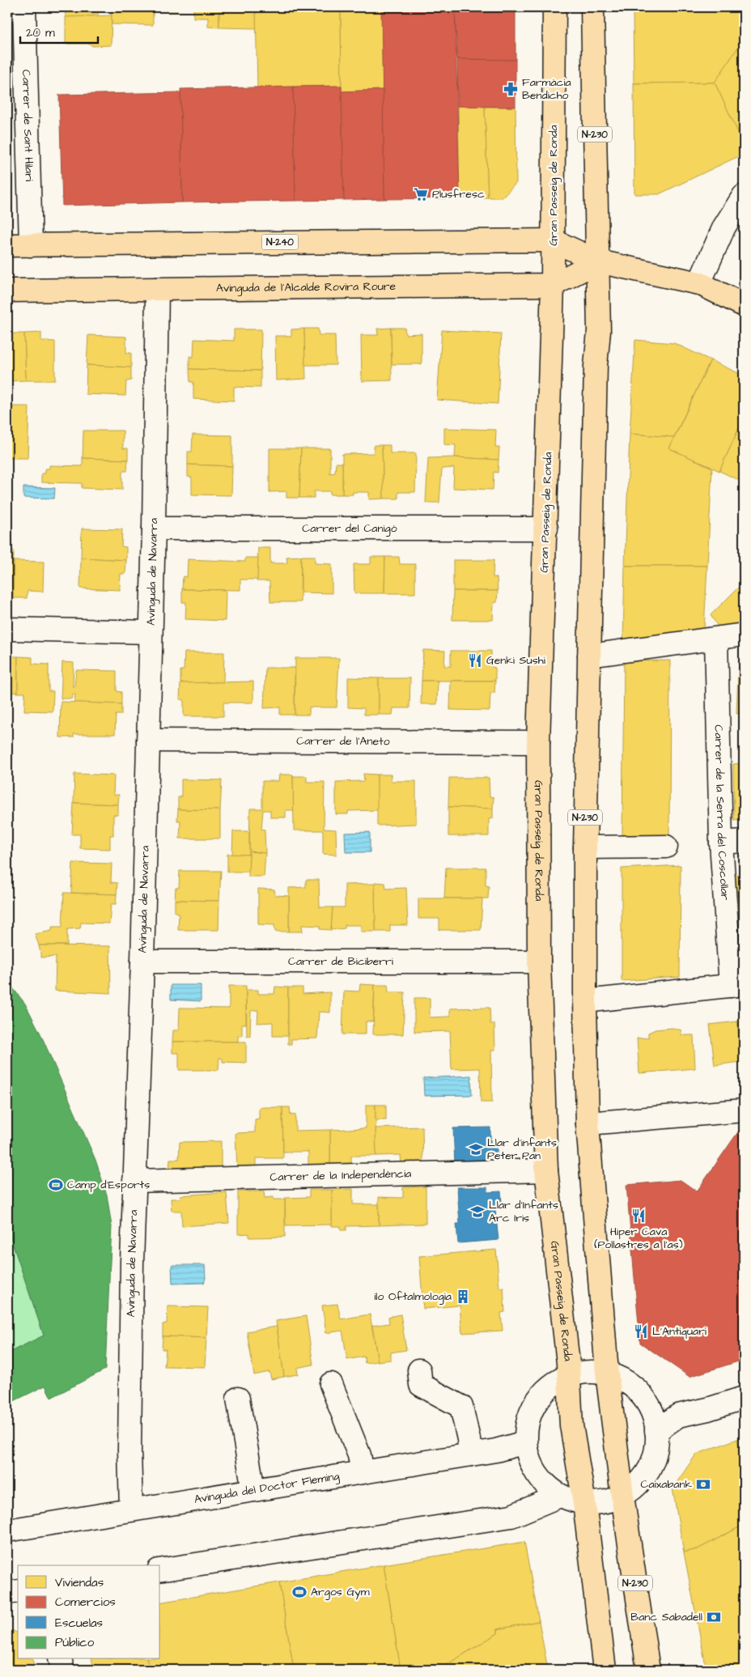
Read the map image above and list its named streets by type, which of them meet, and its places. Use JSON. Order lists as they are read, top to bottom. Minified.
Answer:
{"streets":{"main road":["N-230","Gran Passeig de Ronda","N-240","Avinguda de l'Alcalde Rovira Roure"],"street":["Carrer de Sant Hilari","Carrer del Canigó","Avinguda de Navarra","Carrer de l'Aneto","Carrer de la Serra del Coscollar","Carrer de Biciberri","Carrer de la Independència","Avinguda del Doctor Fleming"]},"crossings":[["Carrer de Sant Hilari","N-240"],["N-230","N-240"],["N-230","Avinguda de l'Alcalde Rovira Roure"],["Gran Passeig de Ronda","N-240"],["Gran Passeig de Ronda","Avinguda de l'Alcalde Rovira Roure"],["Gran Passeig de Ronda","Carrer del Canigó"],["Gran Passeig de Ronda","Carrer de l'Aneto"],["Gran Passeig de Ronda","Carrer de Biciberri"],["Gran Passeig de Ronda","Carrer de la Independència"],["N-240","Avinguda de l'Alcalde Rovira Roure"],["Avinguda de l'Alcalde Rovira Roure","Avinguda de Navarra"],["Carrer del Canigó","Avinguda de Navarra"],["Avinguda de Navarra","Carrer de l'Aneto"],["Avinguda de Navarra","Carrer de Biciberri"],["Avinguda de Navarra","Carrer de la Independència"],["Avinguda de Navarra","Avinguda del Doctor Fleming"]],"places":{"pharmacy":["Farmàcia Bendicho"],"supermarket":["Plusfresc"],"restaurant":["Genki Sushi","Hiper Cava (Pollastres a l'as)","L'Antiquari"],"school or university":["Llar d'infants Peter Pan","Llar d'Infants Arc Iris"],"sports":["Camp d'Esports","Argos Gym"],"building":["ilo Oftalmologia"],"bank":["Caixabank","Banc Sabadell"]},"legend":["Viviendas","Comercios","Escuelas","Público"],"scale_bar":"20 m"}
